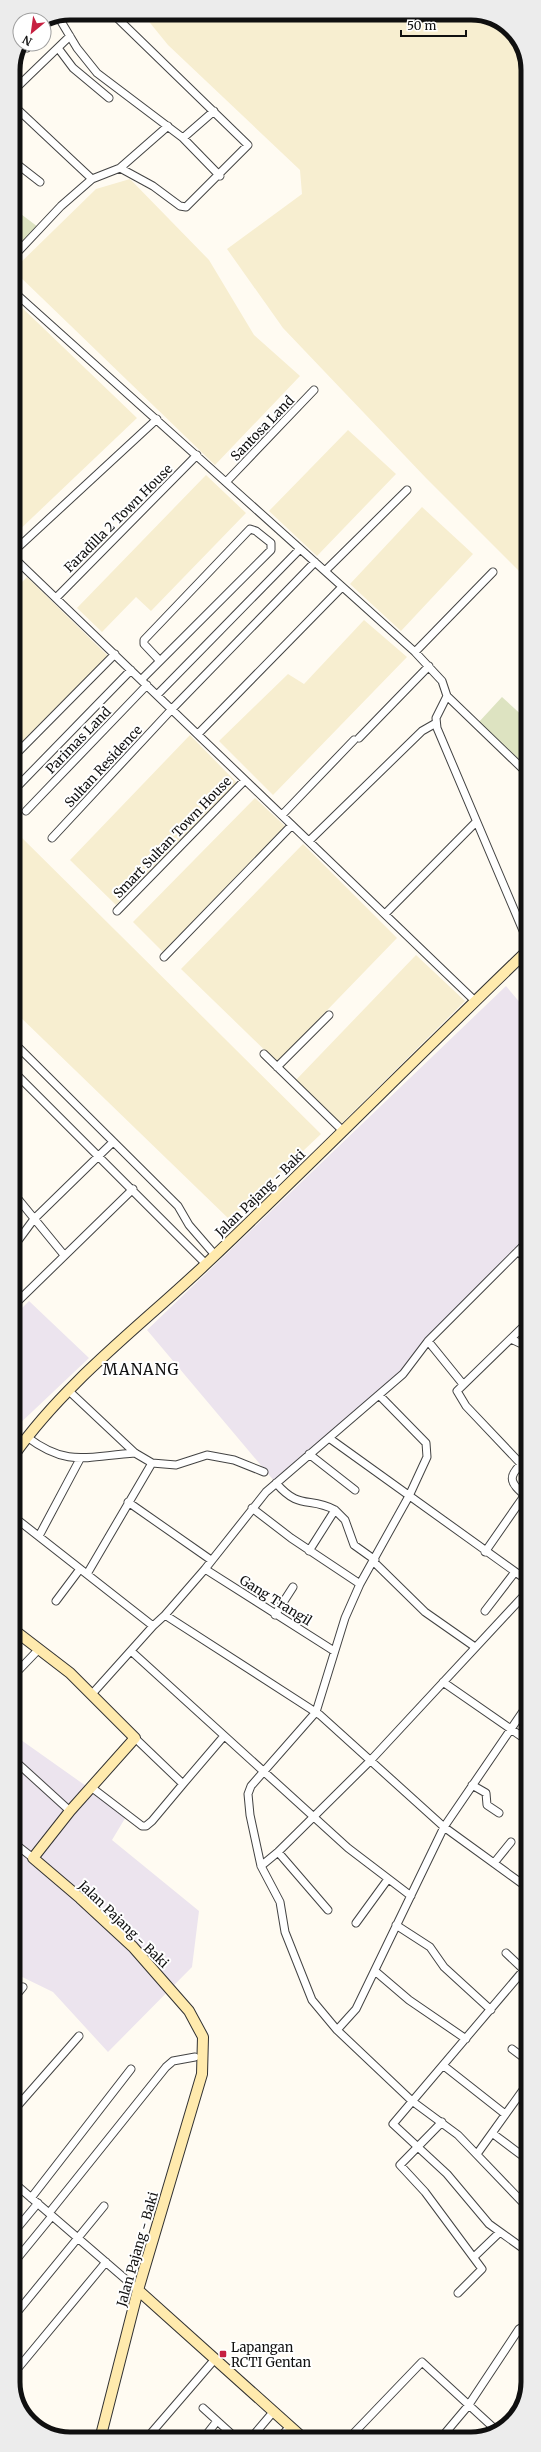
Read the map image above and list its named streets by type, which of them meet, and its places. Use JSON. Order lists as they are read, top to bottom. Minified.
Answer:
{"streets":{"main road":["Jalan Pajang - Baki"],"street":["Santosa Land","Faradilla 2 Town House","Parimas Land","Sultan Residence","Smart Sultan Town House","Gang Trangil"]},"districts":["MANANG"],"places":{"transit":["Lapangan RCTI Gentan"]},"scale_bar":"50 m","north":"bottom left"}
